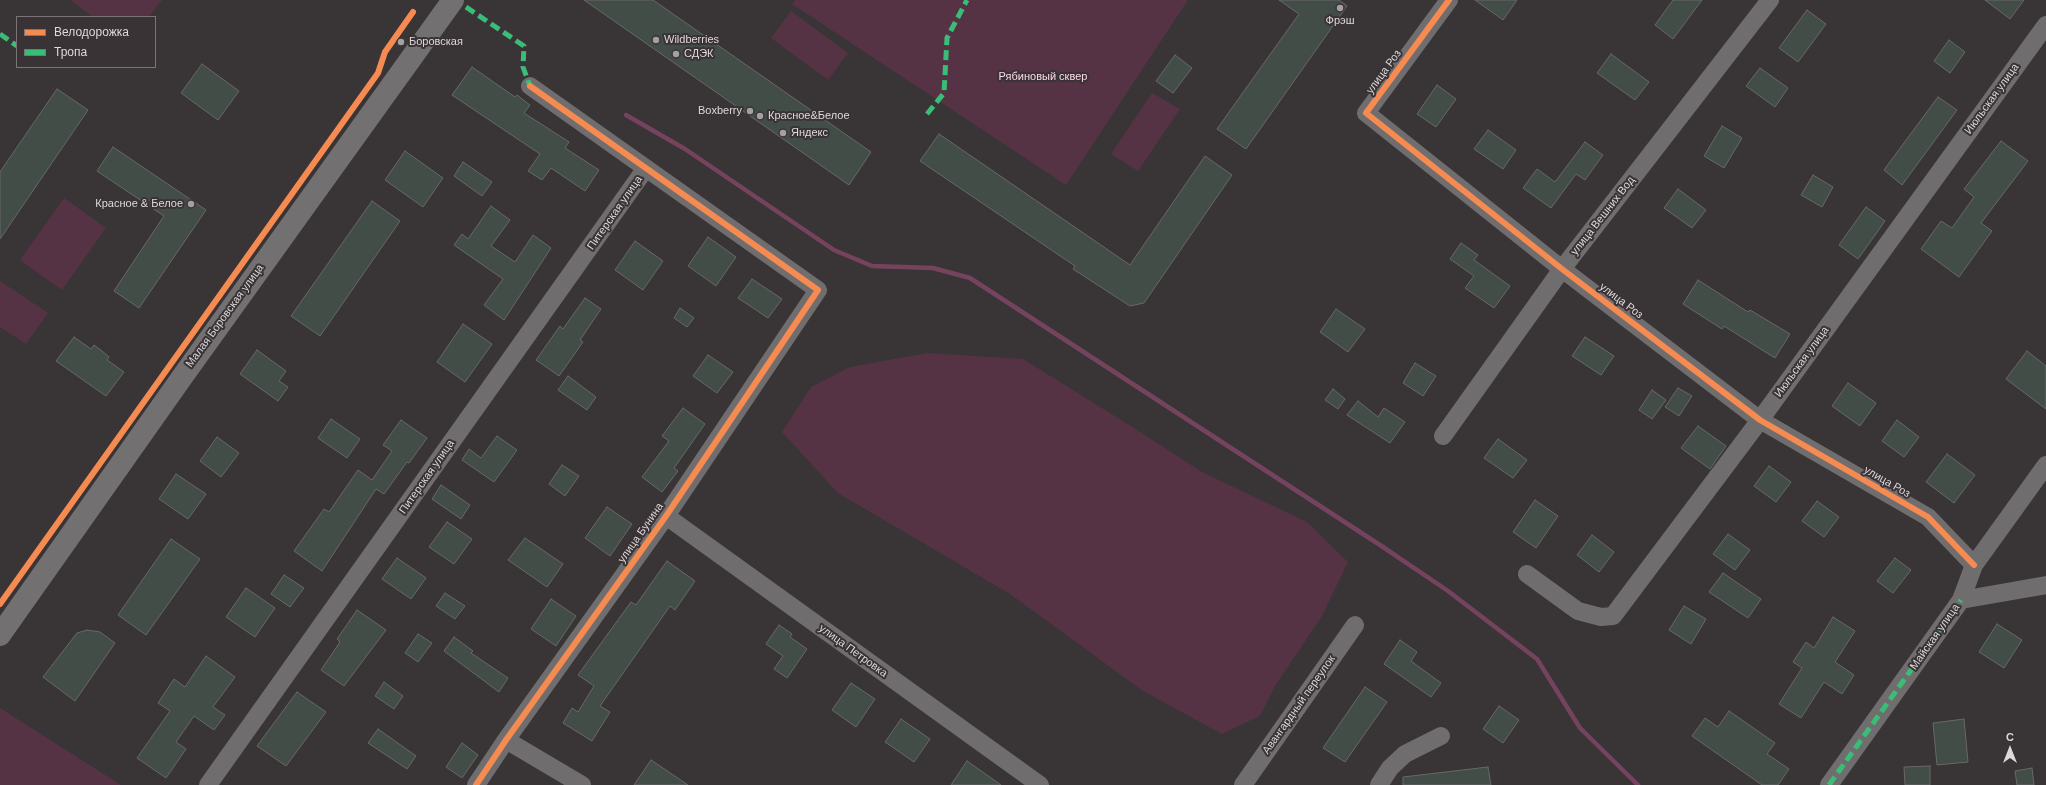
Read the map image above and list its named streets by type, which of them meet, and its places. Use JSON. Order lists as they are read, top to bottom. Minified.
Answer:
{"streets":{"street":["улица Роз","Июльская улица","Питерская улица","улица Вешних Вод","Малая Боровская улица","улица Бунина","Майская улица","улица Петровка","Авангардный переулок"]},"crossings":[["улица Роз","Июльская улица"],["улица Роз","улица Вешних Вод"],["улица Роз","Майская улица"],["Питерская улица","улица Бунина"],["улица Бунина","улица Петровка"]],"parks":["Рябиновый сквер"],"places":["Фрэш","Wildberries","Боровская","СДЭК","Boxberry","Красное&Белое","Яндекс","Красное & Белое"],"legend":["Велодорожка","Тропа"],"north":"top"}
